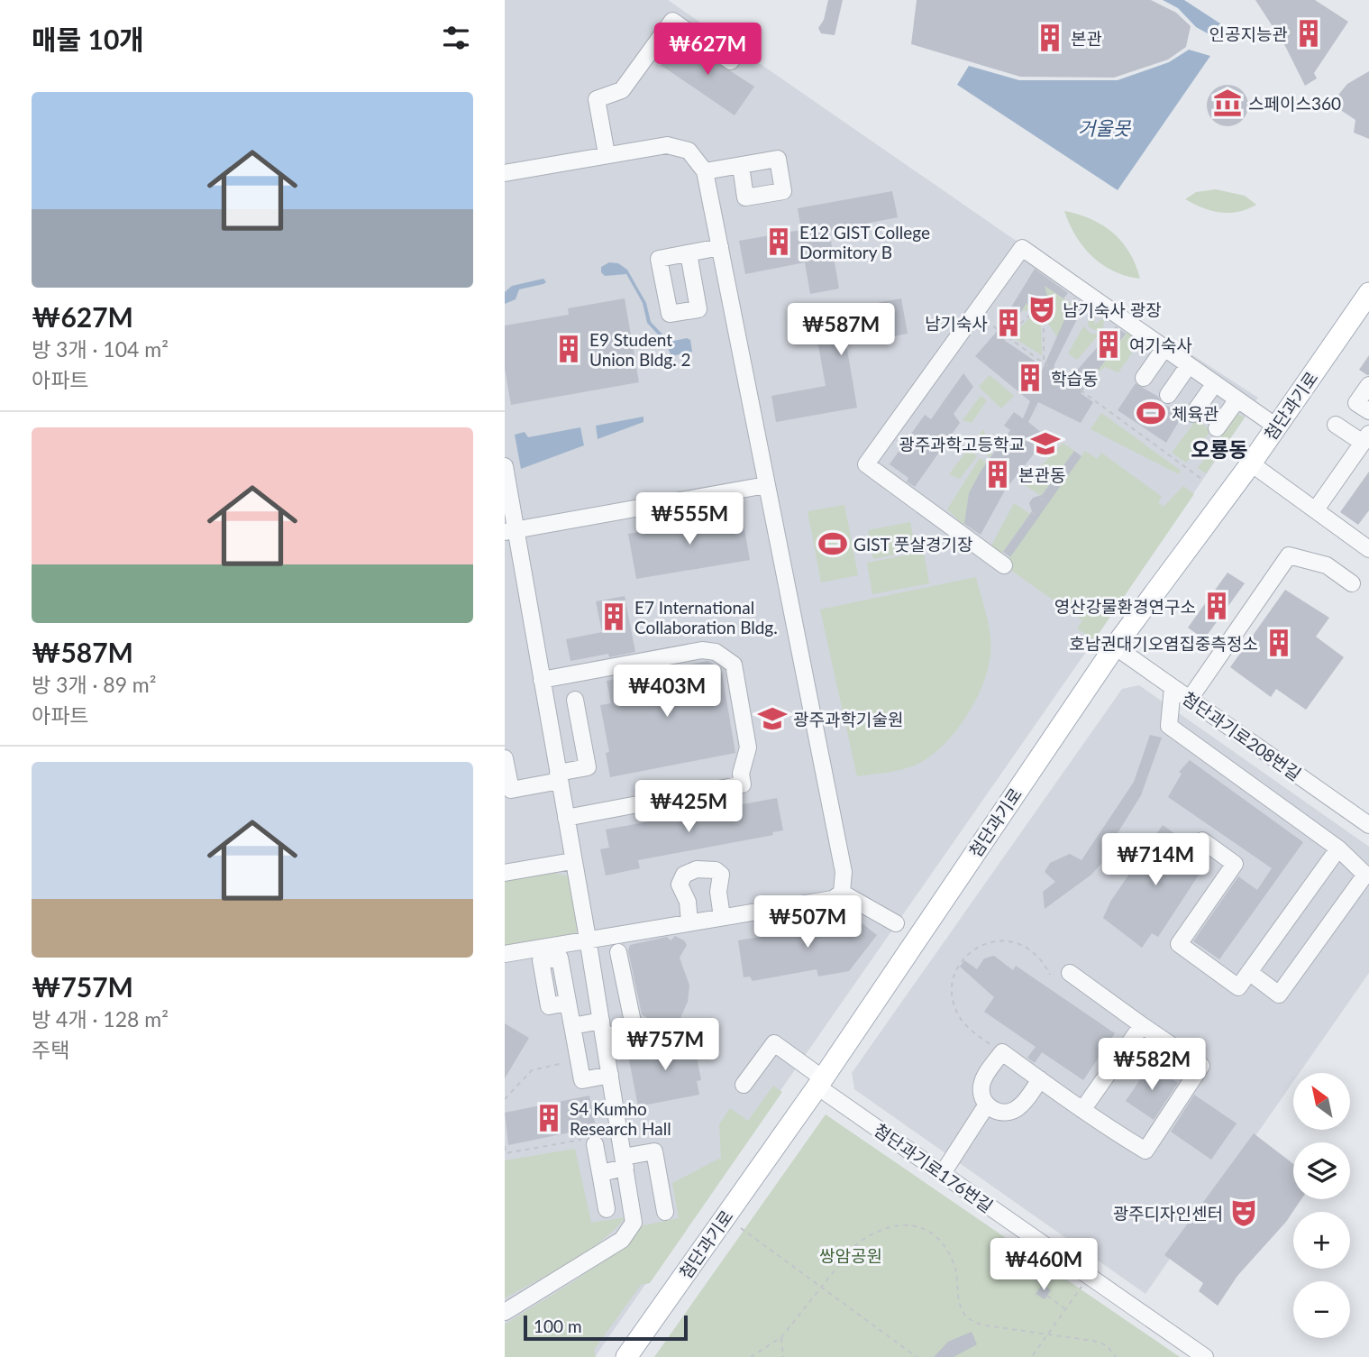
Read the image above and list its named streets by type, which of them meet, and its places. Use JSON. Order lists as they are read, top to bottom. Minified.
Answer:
{"streets":{"main road":["첨단과기로"],"street":["첨단과기로208번길","첨단과기로176번길"]},"crossings":[["첨단과기로","첨단과기로208번길"],["첨단과기로","첨단과기로176번길"]],"districts":["오룡동"],"water":["거울못"],"parks":["쌍암공원"],"places":{"building":["인공지능관","본관","E12 GIST College Dormitory B","남기숙사","여기숙사","E9 Student Union Bldg. 2","학습동","본관동","영산강물환경연구소","E7 International Collaboration Bldg.","호남권대기오염집중측정소","S4 Kumho Research Hall"],"museum":["스페이스360"],"theatre":["남기숙사 광장","광주디자인센터"],"sports":["체육관","GIST 풋살경기장"],"school or university":["광주과학고등학교","광주과학기술원"]},"scale_bar":"100 m","north":"top left","page":{"heading":"매물 10개","price":["₩627M","₩587M","₩555M","₩403M","₩425M","₩714M","₩507M","₩757M","₩582M","₩460M"],"list":[{"name":"₩627M","note":"방 3개 · 104 m² · 아파트"},{"name":"₩587M","note":"방 3개 · 89 m² · 아파트"},{"name":"₩757M","note":"방 4개 · 128 m² · 주택"}],"map_buttons":["+","−"],"scale":"100 m"}}
